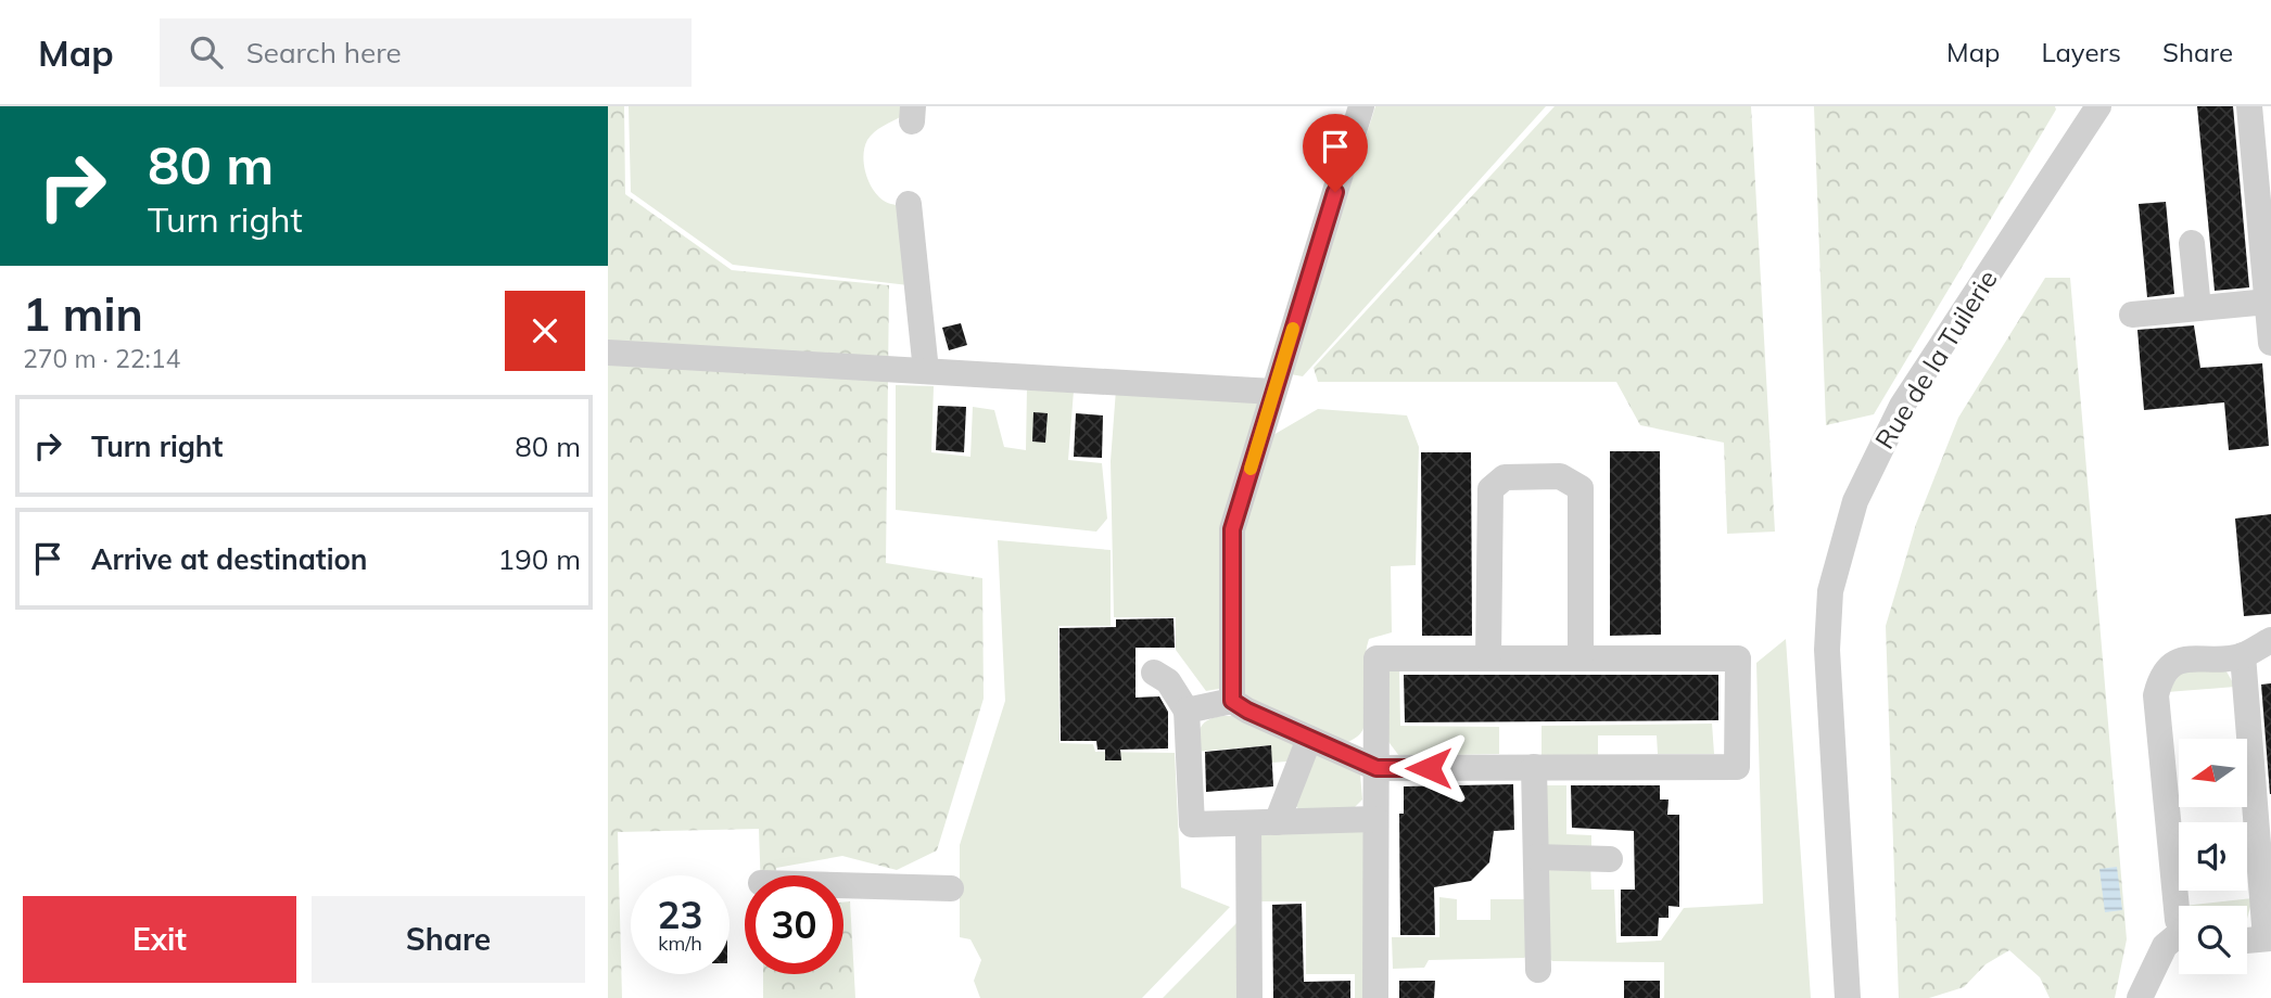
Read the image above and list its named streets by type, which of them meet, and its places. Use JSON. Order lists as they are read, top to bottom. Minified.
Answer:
{"streets":{"street":["Rue de la Tuilerie"]},"north":"left","page":{"header":"Map","search":"Search here","nav":["Map","Layers","Share"],"turn":["80 m","Turn right"],"heading":["1 min","270 m · 22:14"],"list":[{"name":"Turn right","value":"80 m"},{"name":"Arrive at destination","value":"190 m"}],"speed":"23 km/h","limit":"30","buttons":["Exit","Share"]}}
